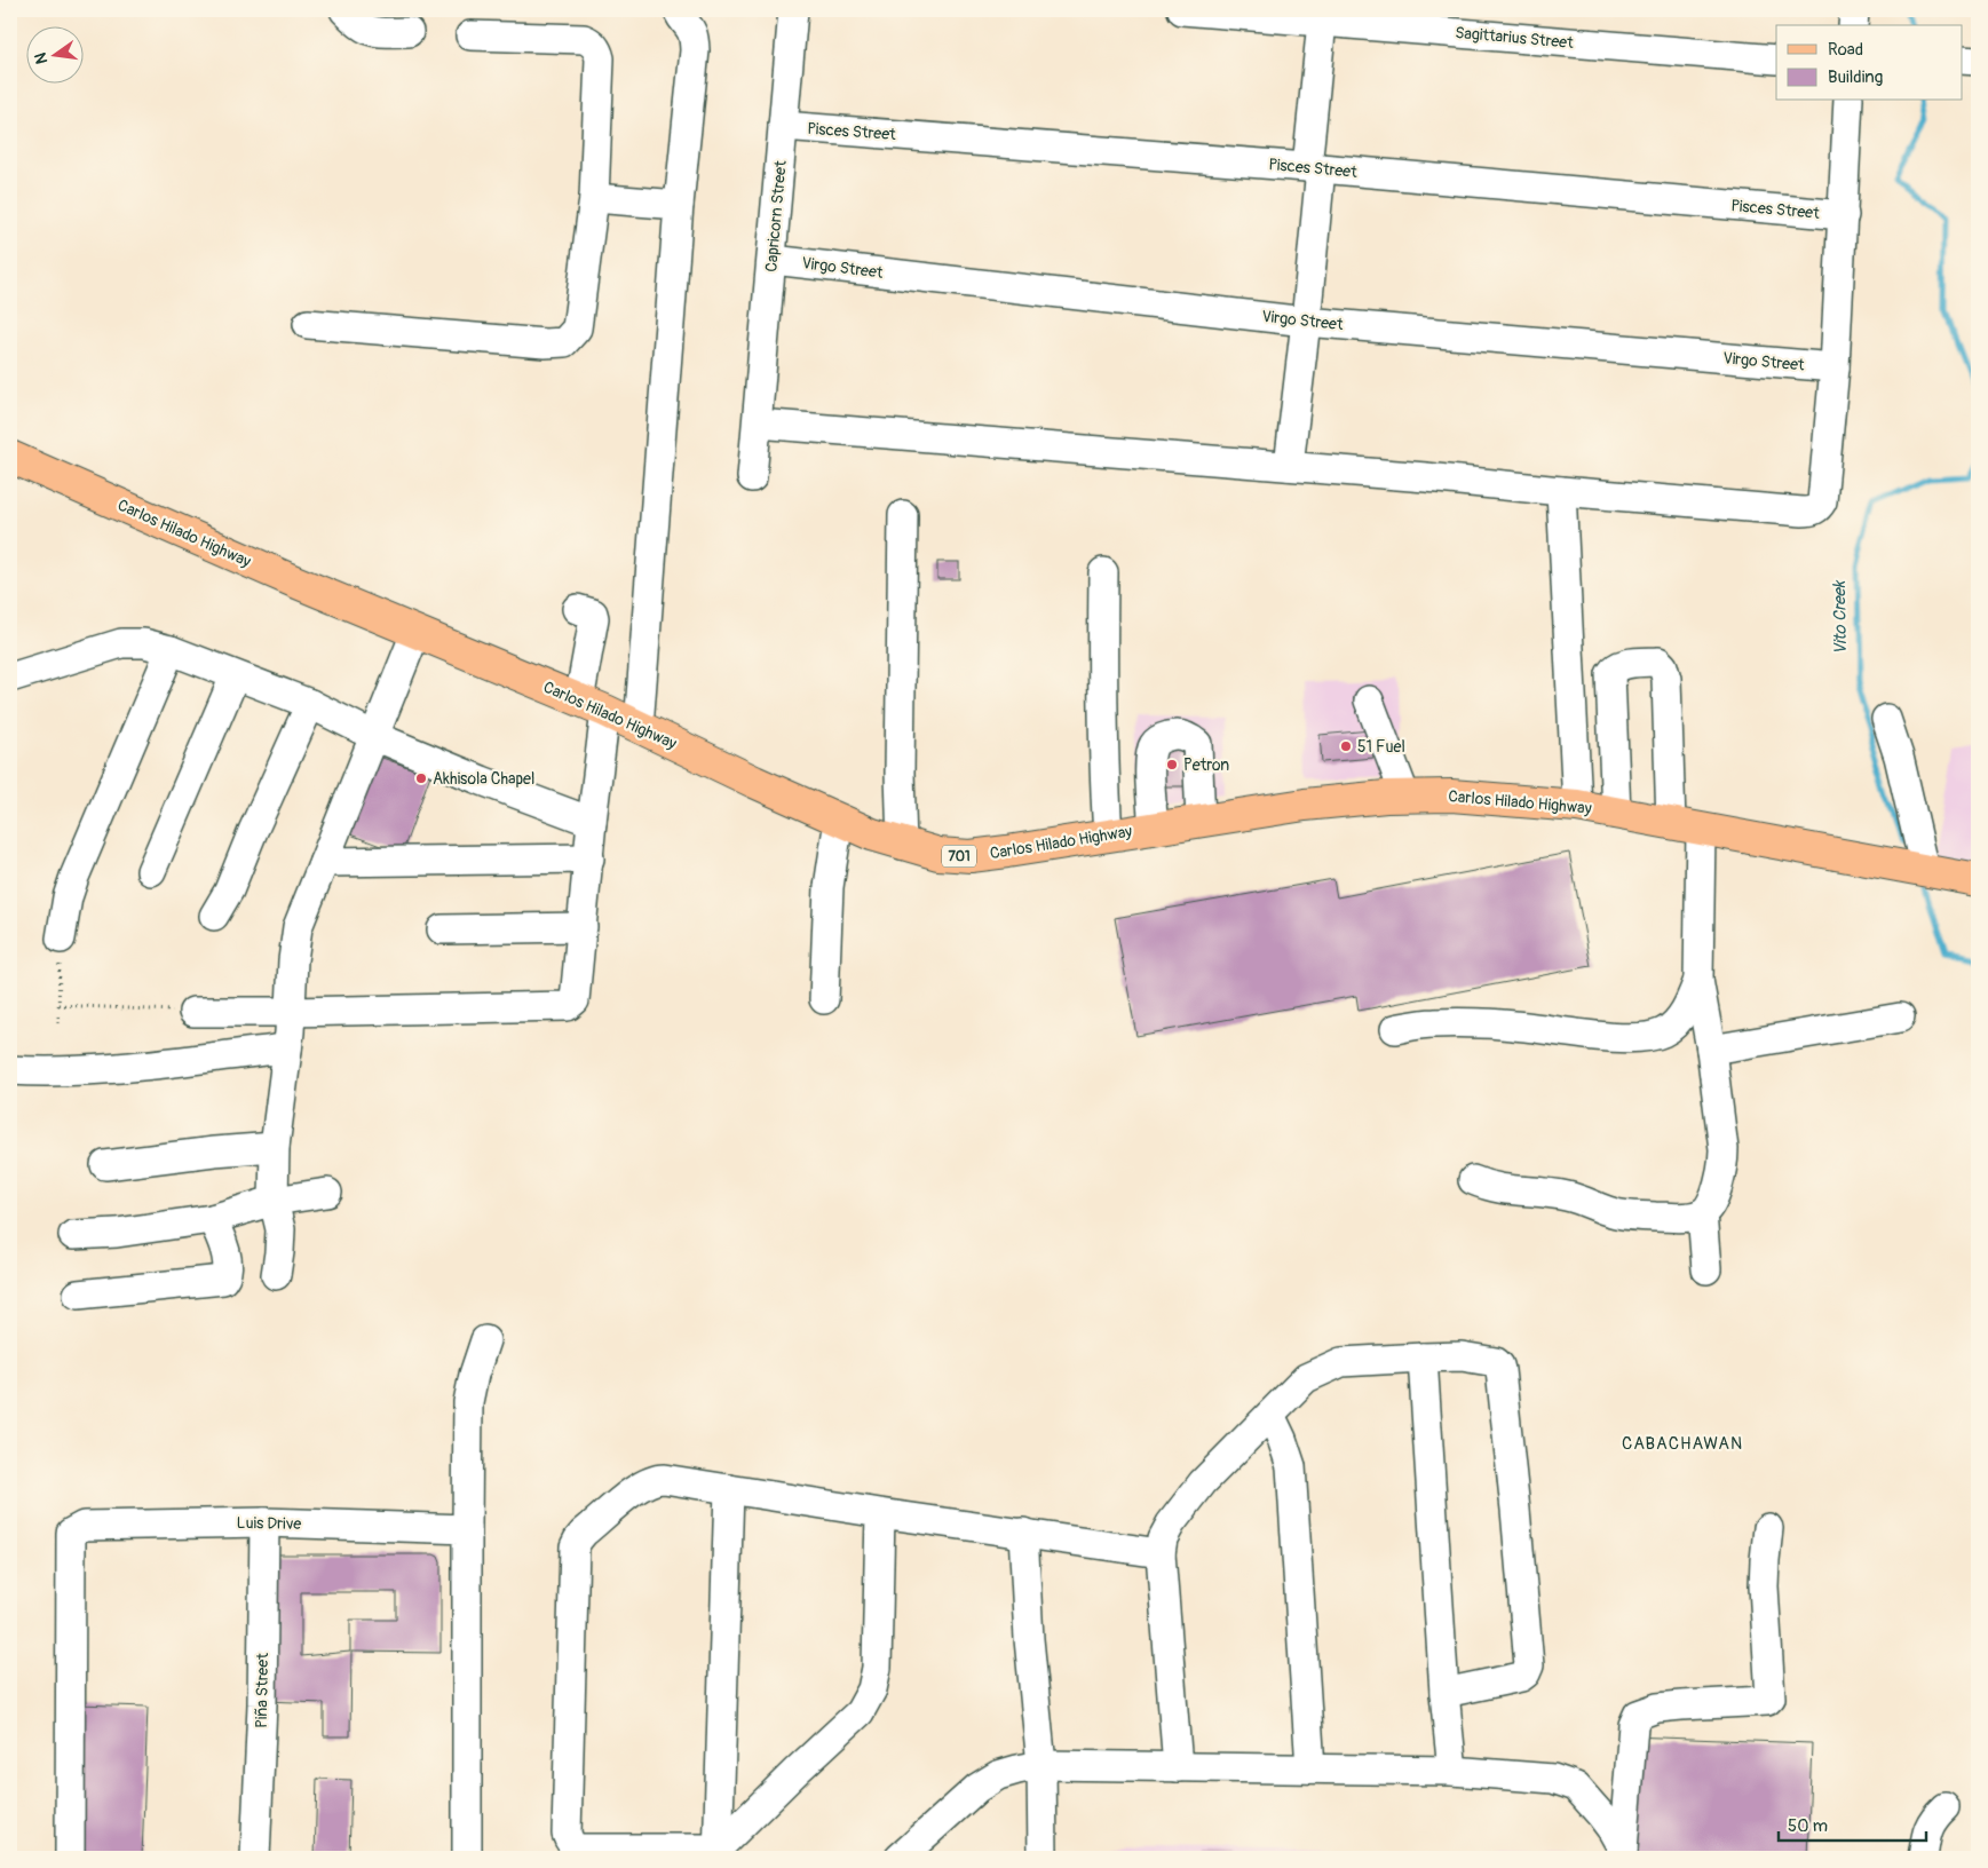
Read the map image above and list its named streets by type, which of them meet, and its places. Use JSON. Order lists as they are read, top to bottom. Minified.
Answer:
{"streets":{"main road":["Carlos Hilado Highway","701"],"street":["Sagittarius Street","Pisces Street","Capricorn Street","Virgo Street","Luis Drive","Piña Street"]},"crossings":[["Pisces Street","Capricorn Street"],["Capricorn Street","Virgo Street"],["Luis Drive","Piña Street"]],"districts":["CABACHAWAN"],"water":["Vito Creek"],"places":["51 Fuel","Petron","Akhisola Chapel"],"legend":["Road","Building"],"scale_bar":"50 m","north":"left"}
